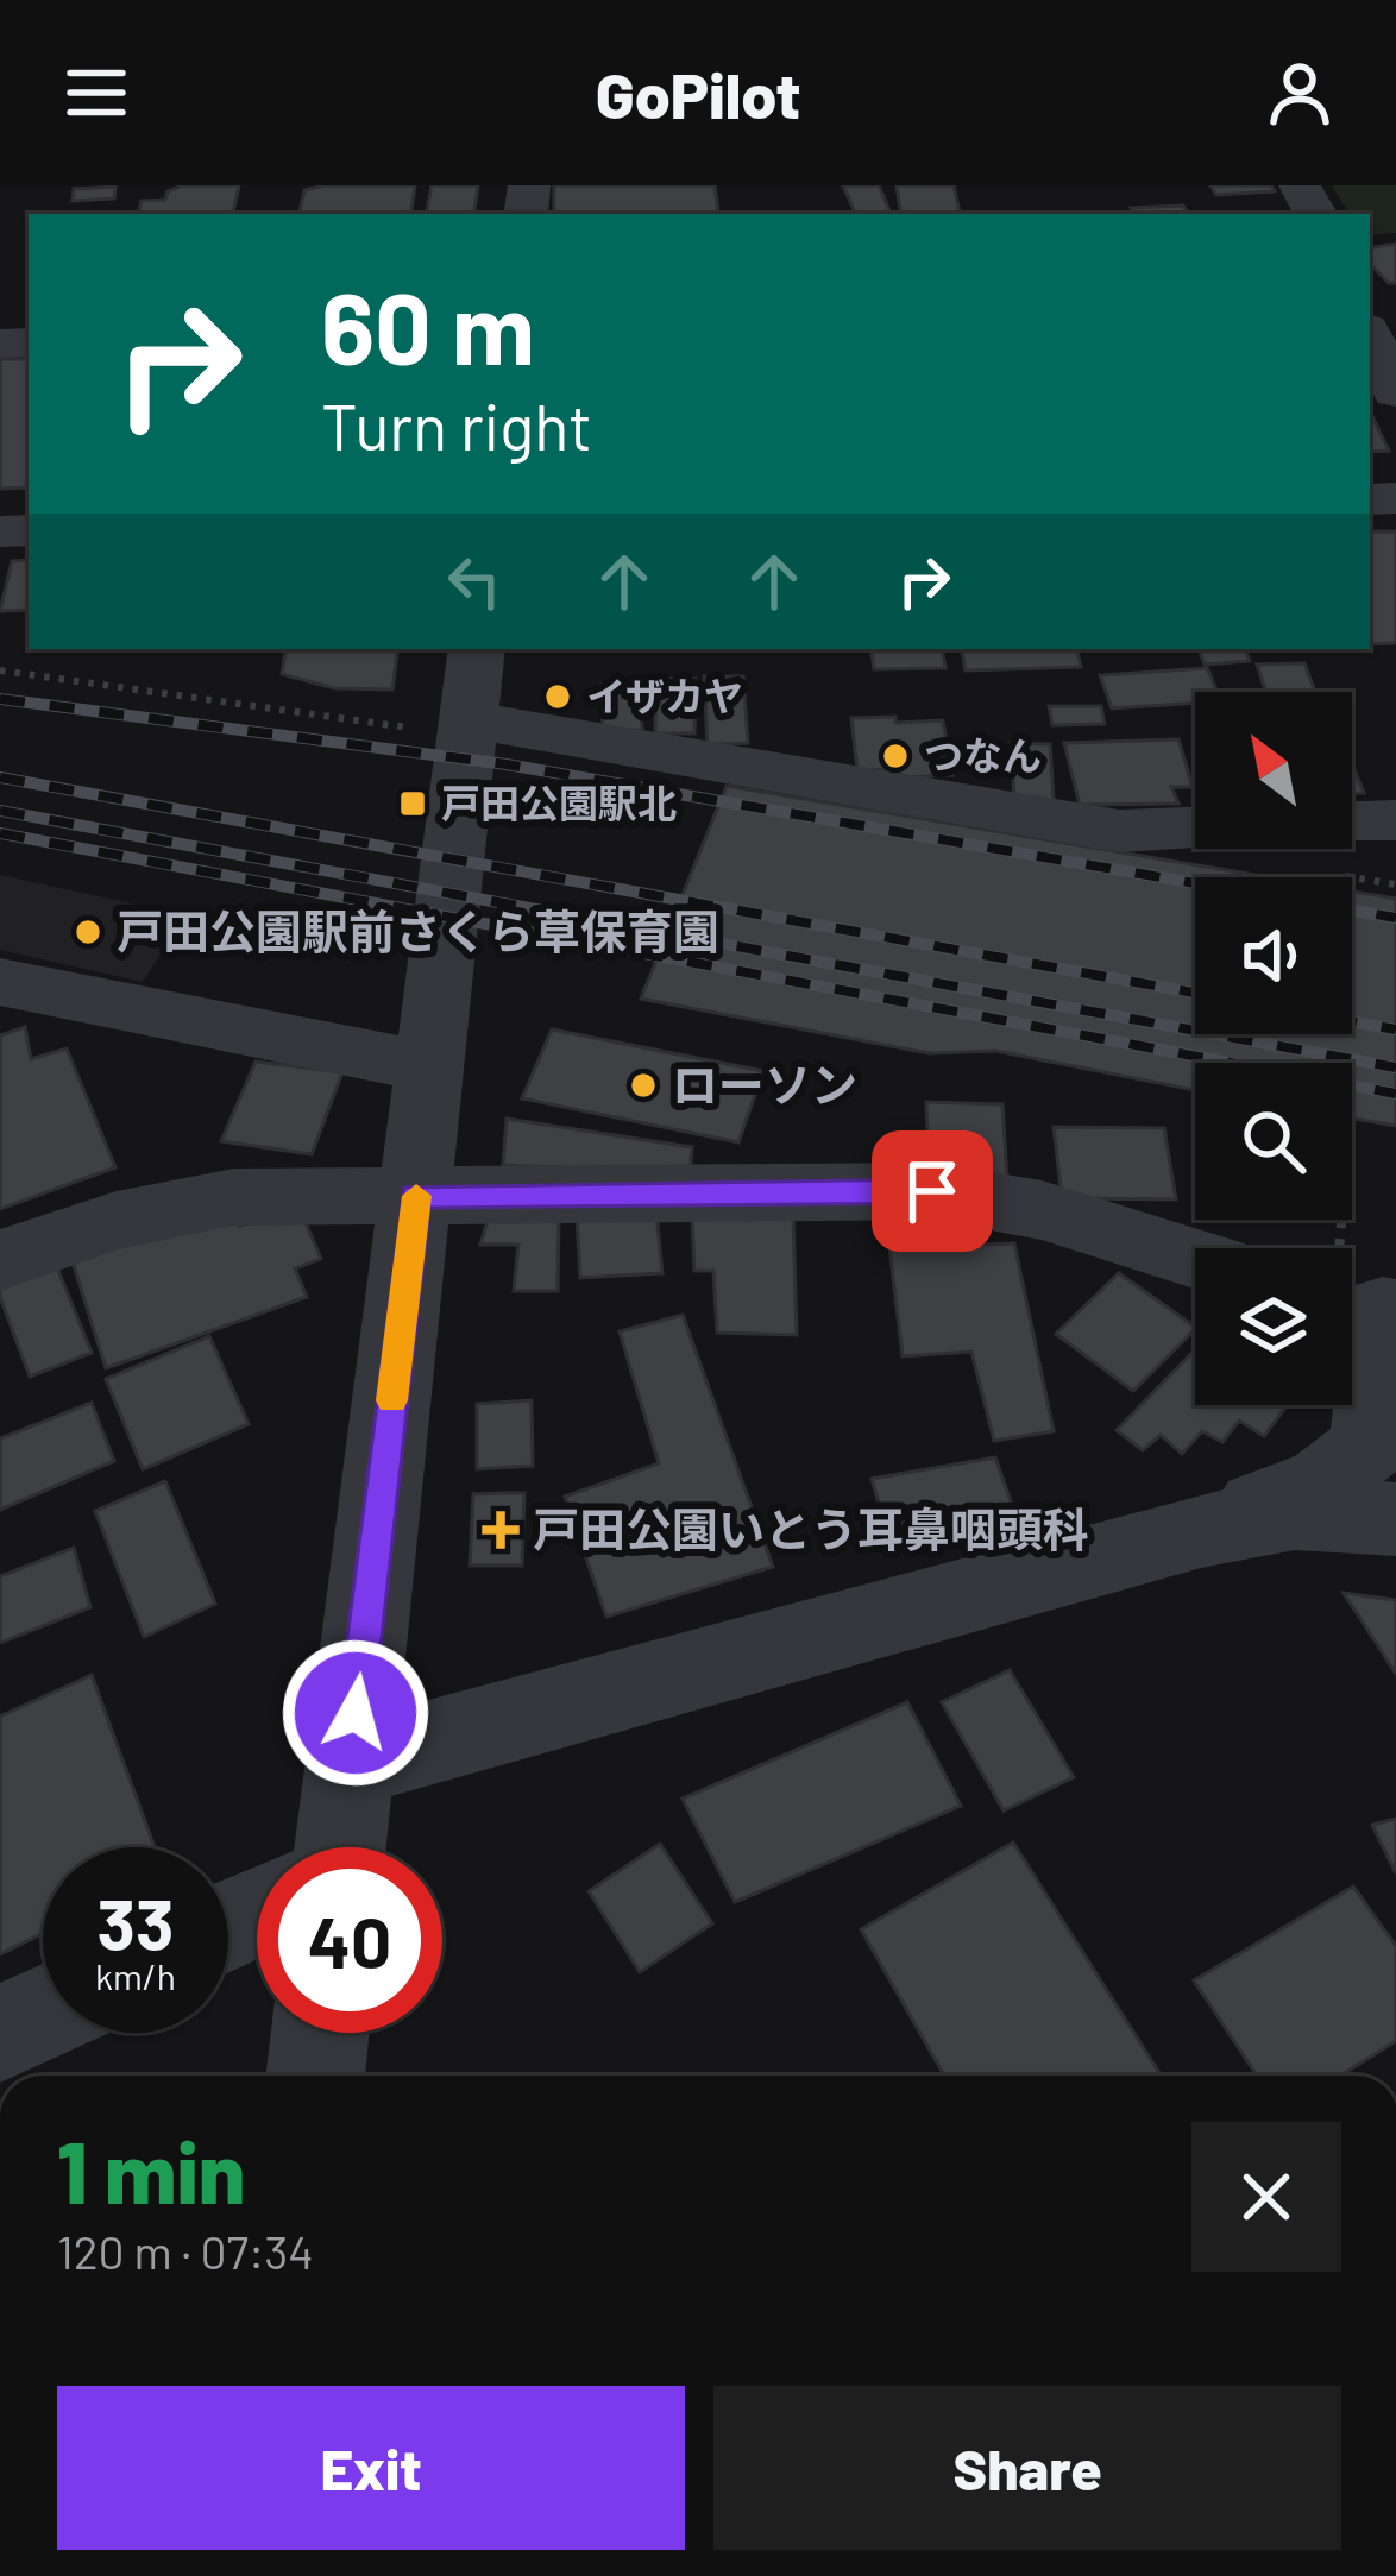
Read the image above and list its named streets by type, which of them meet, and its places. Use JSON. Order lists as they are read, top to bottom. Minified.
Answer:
{"places":{"other":["イザカヤ","つなん","戸田公園駅前さくら草保育園","ローソン"],"transit":["戸田公園駅北"],"health":["戸田公園いとう耳鼻咽頭科"]},"north":"top left","page":{"header":"GoPilot","turn":["60 m","Turn right"],"speed":"33 km/h","limit":"40","heading":["1 min","120 m · 07:34"],"buttons":["Exit","Share"]}}
